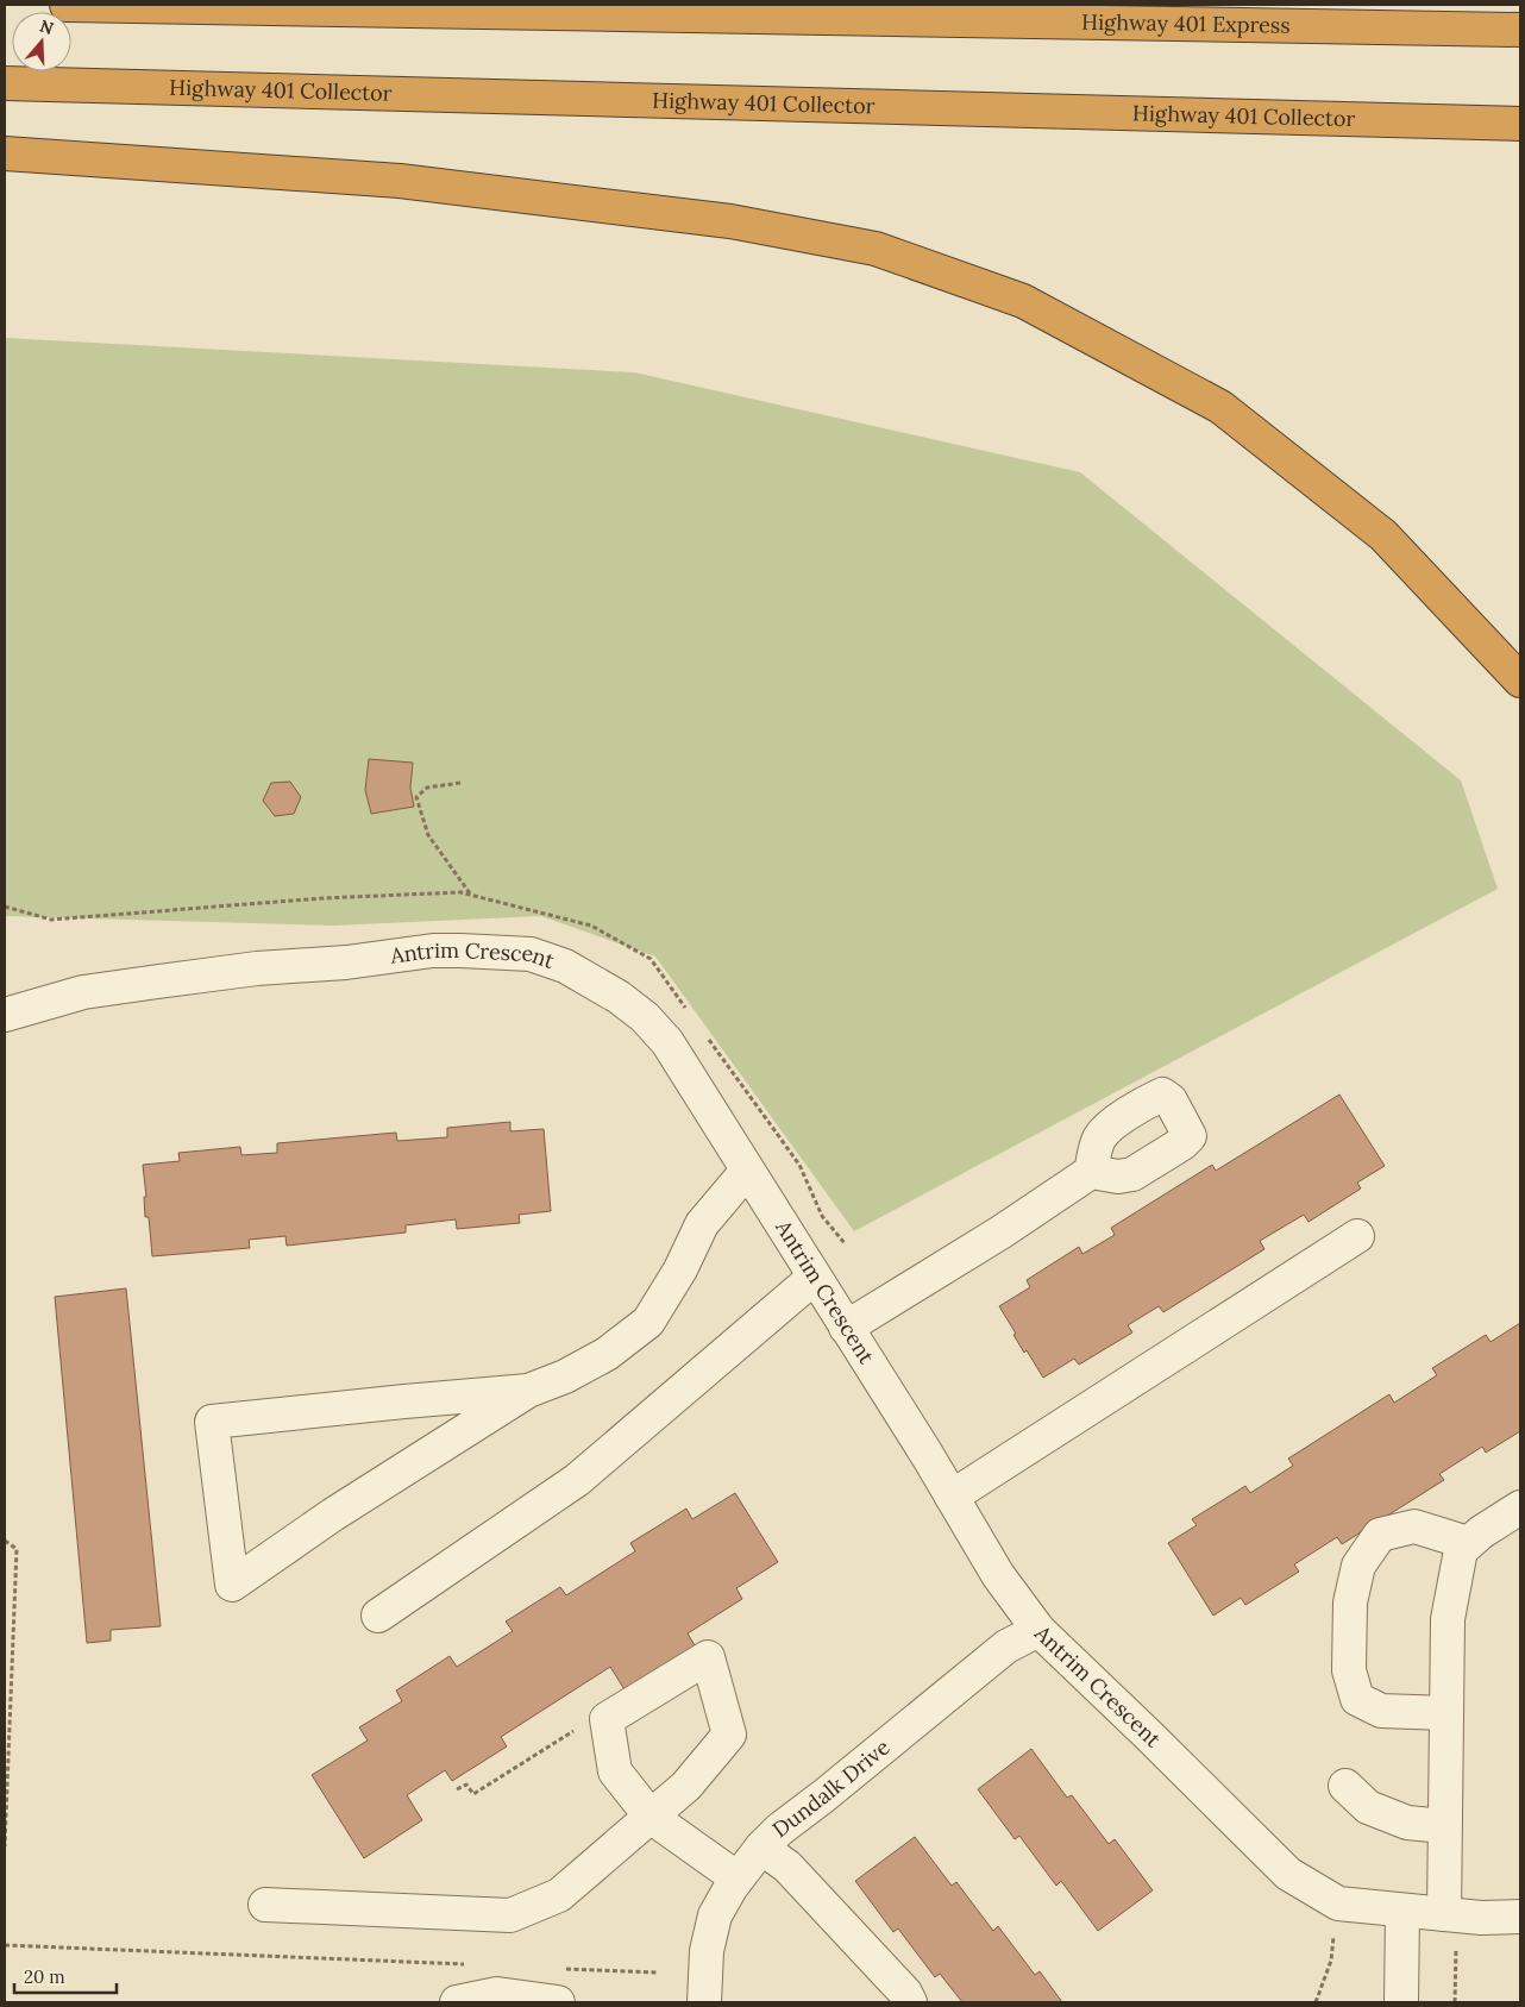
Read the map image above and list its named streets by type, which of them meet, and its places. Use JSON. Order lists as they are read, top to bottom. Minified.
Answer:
{"streets":{"highway":["Highway 401 Express","Highway 401 Collector"],"street":["Antrim Crescent","Dundalk Drive"]},"crossings":[["Antrim Crescent","Dundalk Drive"]],"scale_bar":"20 m","north":"top"}
